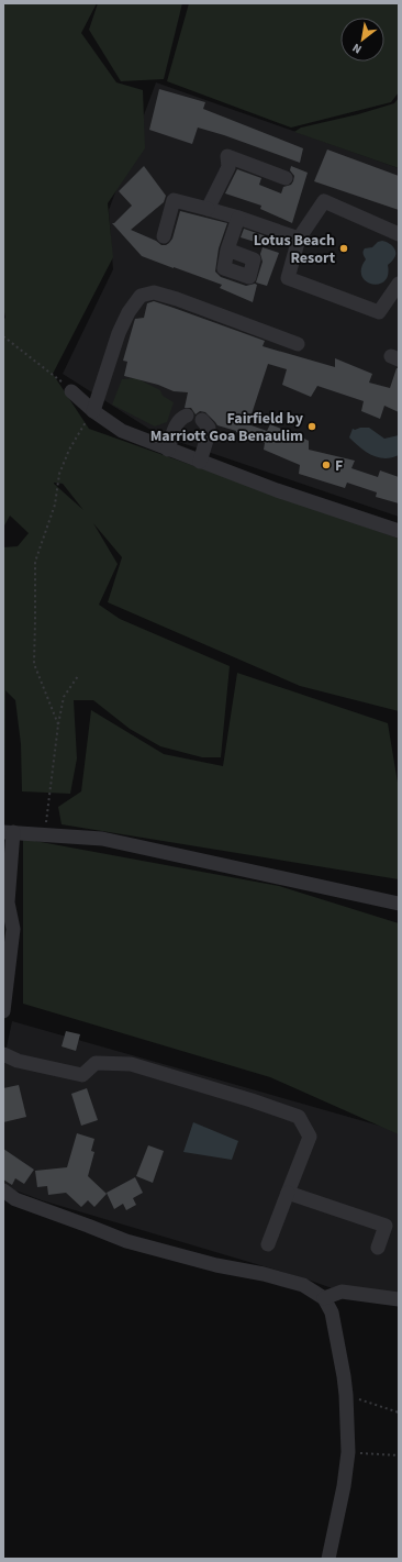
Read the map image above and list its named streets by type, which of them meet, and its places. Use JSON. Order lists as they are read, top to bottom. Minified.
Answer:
{"places":["Lotus Beach Resort","Fairfield by Marriott Goa Benaulim","F"],"north":"bottom left"}
